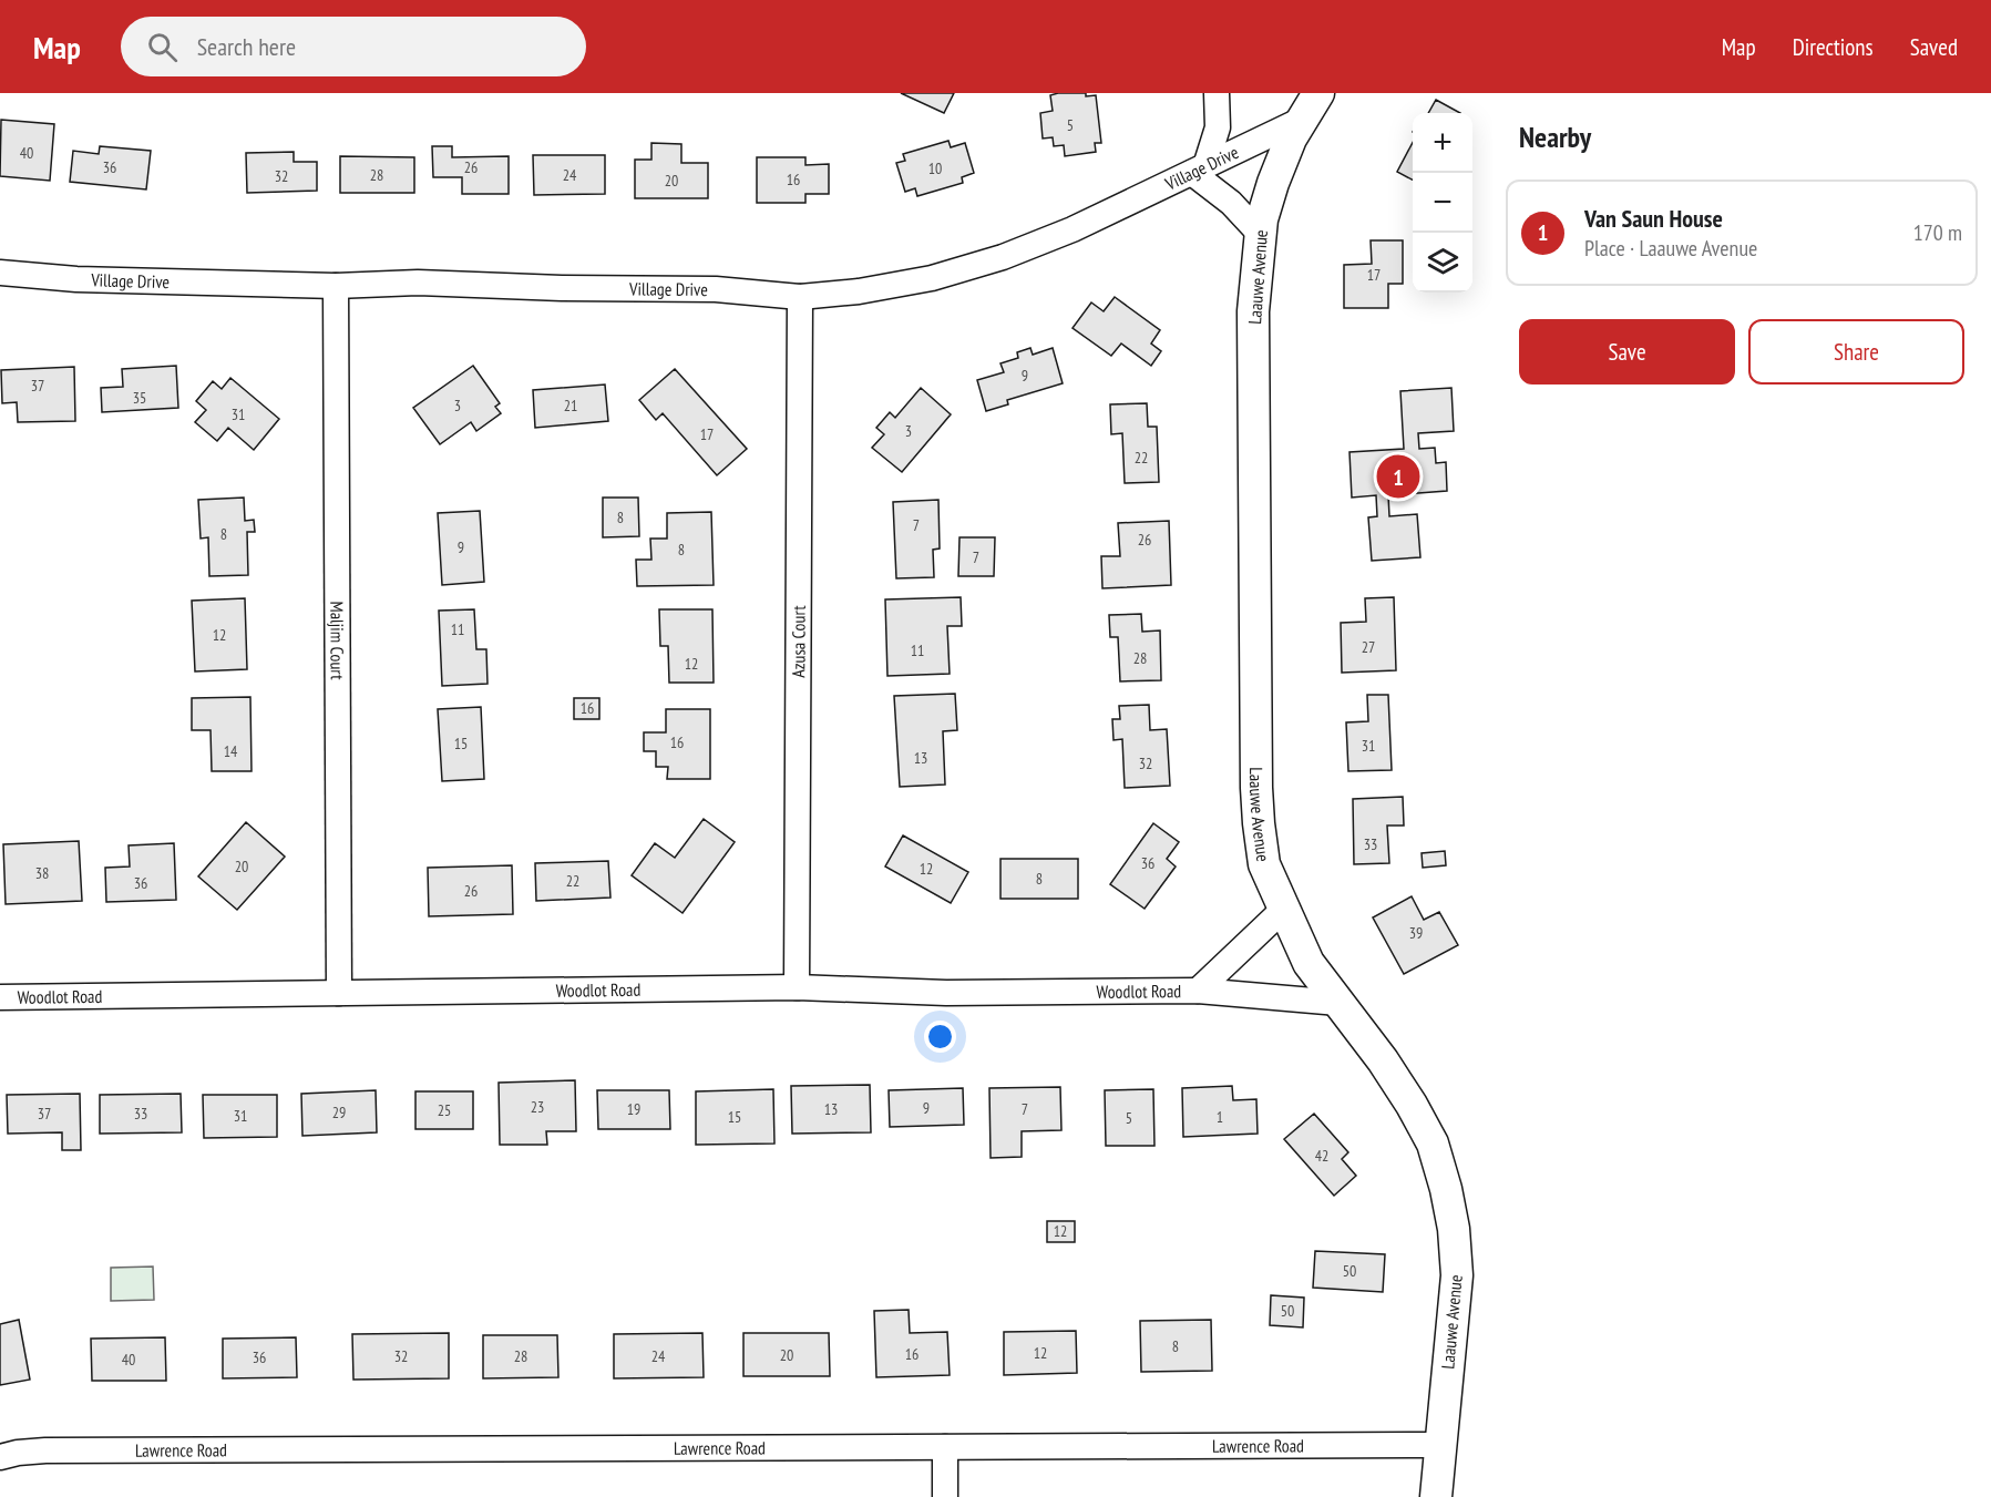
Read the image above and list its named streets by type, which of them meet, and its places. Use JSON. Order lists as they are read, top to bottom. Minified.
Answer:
{"streets":{"street":["Village Drive","Laauwe Avenue","Maljim Court","Azusa Court","Woodlot Road","Lawrence Road"]},"crossings":[["Village Drive","Laauwe Avenue"],["Village Drive","Maljim Court"],["Village Drive","Azusa Court"],["Laauwe Avenue","Woodlot Road"],["Laauwe Avenue","Lawrence Road"],["Maljim Court","Woodlot Road"],["Azusa Court","Woodlot Road"]],"house_numbers":["5","40","36","26","10","28","24","32","16","20","17","9","37","35","3","21","31","3","17","22","8","7","8","26","9","8","7","11","12","27","11","28","12","16","16","15","31","14","13","32","33","36","20","12","38","8","22","36","26","39","23","9","19","13","7","25","29","37","33","31","15","1","5","42","12","50","50","8","12","16","20","32","28","24","36","40"],"page":{"header":"Map","search":"Search here","nav":["Map","Directions","Saved"],"heading":"Nearby","map_buttons":["+","−"],"list":[{"mark":"1","name":"Van Saun House","note":"Place · Laauwe Avenue","value":"170 m"}],"buttons":["Save","Share"],"pins":"1"}}
